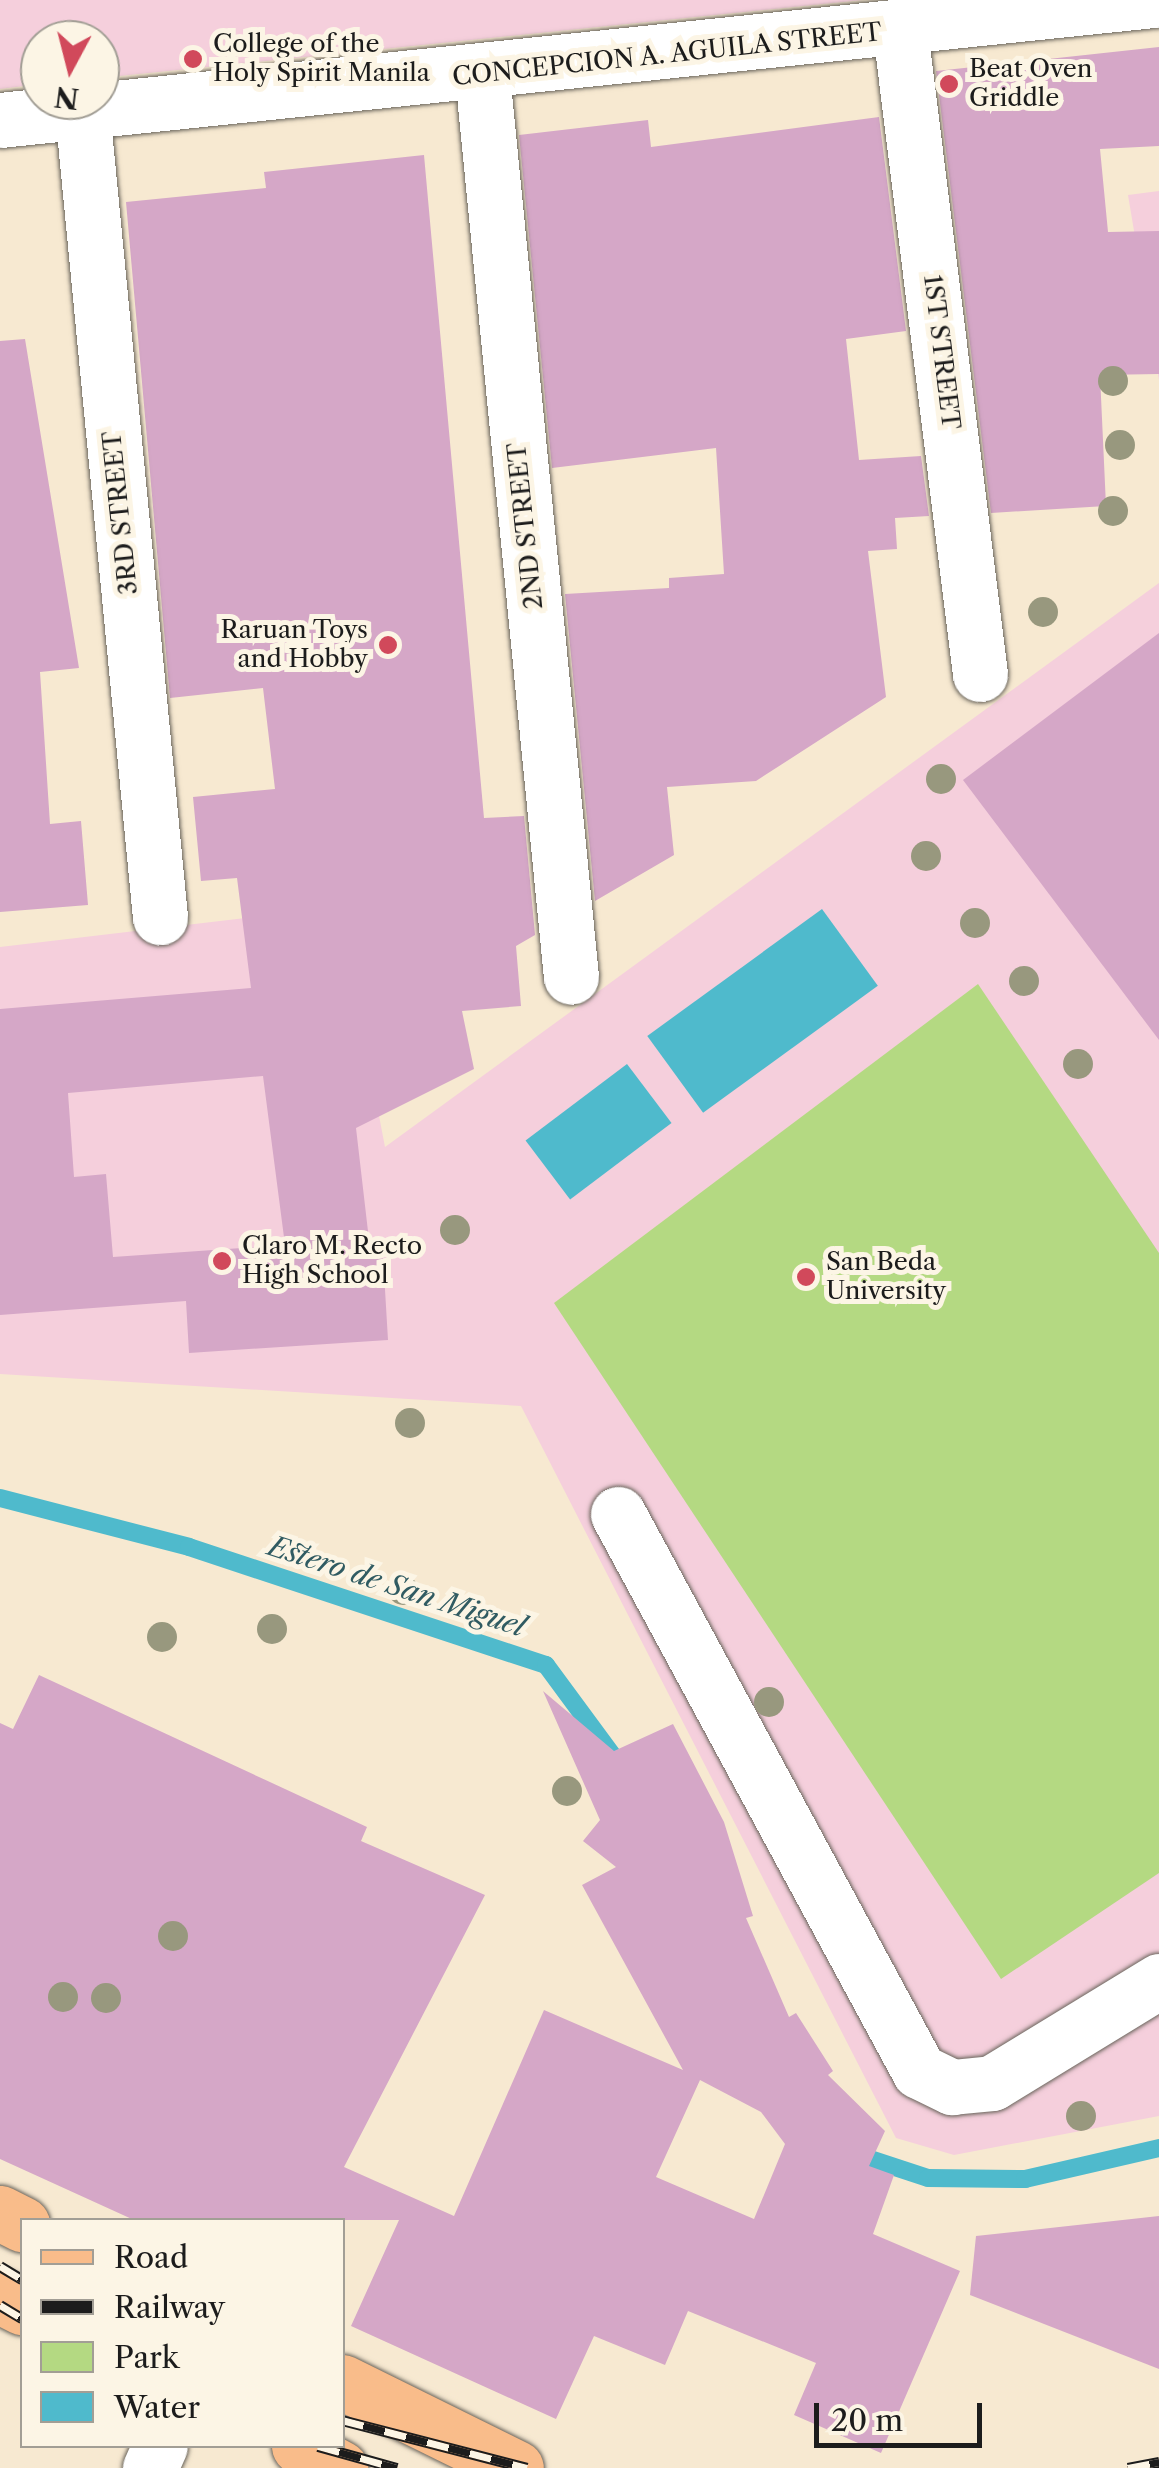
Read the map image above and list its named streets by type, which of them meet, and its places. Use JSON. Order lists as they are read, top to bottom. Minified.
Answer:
{"streets":{"street":["CONCEPCION A. AGUILA STREET","1ST STREET","3RD STREET","2ND STREET"]},"crossings":[["CONCEPCION A. AGUILA STREET","1ST STREET"],["CONCEPCION A. AGUILA STREET","2ND STREET"]],"water":["Estero de San Miguel"],"places":["College of the Holy Spirit Manila","Beat Oven Griddle","Raruan Toys and Hobby","Claro M. Recto High School","San Beda University"],"legend":["Road","Railway","Park","Water"],"scale_bar":"20 m","north":"bottom"}
